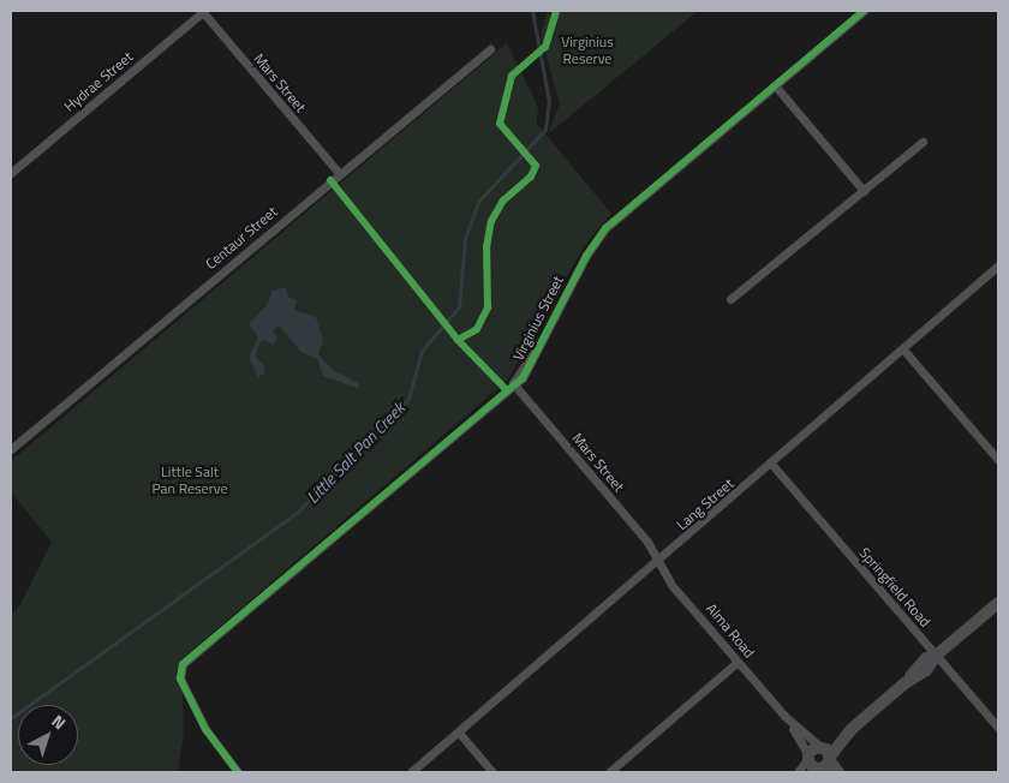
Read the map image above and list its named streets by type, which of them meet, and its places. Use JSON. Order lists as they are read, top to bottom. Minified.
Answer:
{"streets":{"main road":["Alma Road"],"street":["Hydrae Street","Mars Street","Centaur Street","Virginius Street","Lang Street","Springfield Road"]},"crossings":[["Hydrae Street","Mars Street"],["Mars Street","Centaur Street"],["Mars Street","Virginius Street"],["Mars Street","Lang Street"],["Mars Street","Alma Road"],["Lang Street","Springfield Road"],["Lang Street","Alma Road"]],"water":["Little Salt Pan Creek"],"parks":["Virginius Reserve","Little Salt Pan Reserve"],"north":"top right"}
